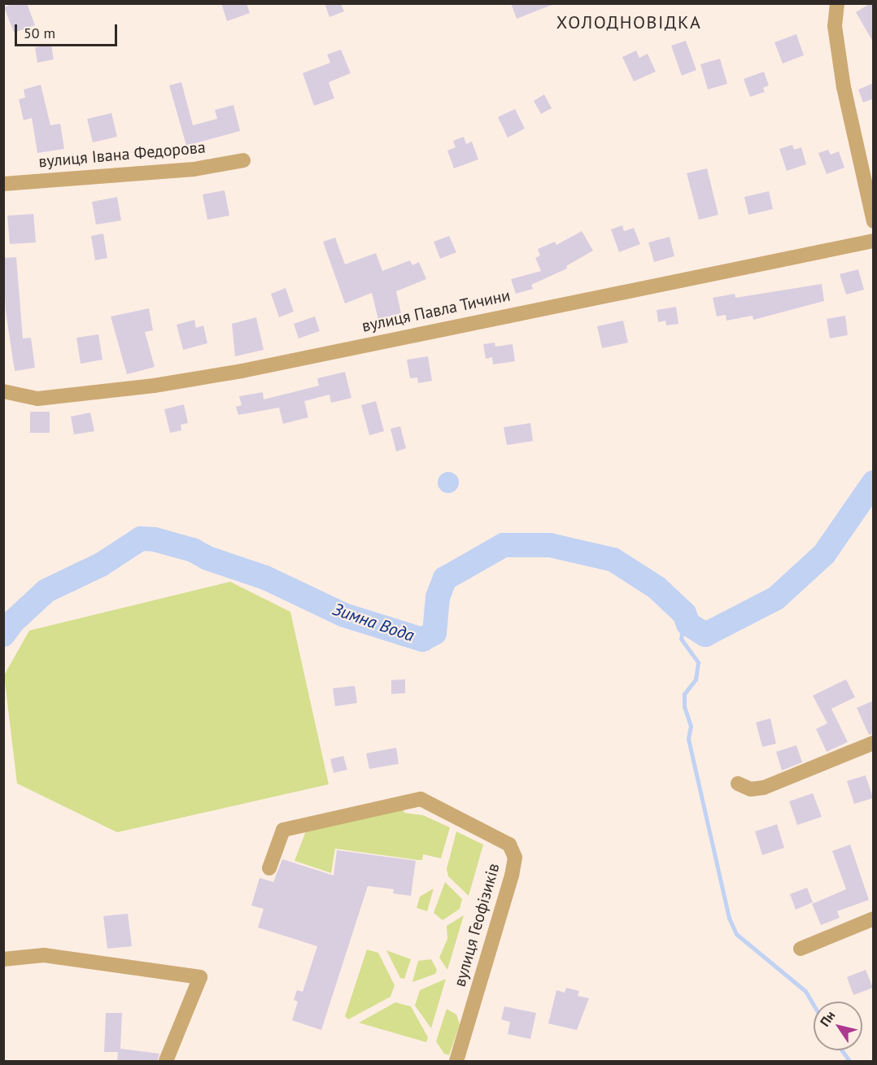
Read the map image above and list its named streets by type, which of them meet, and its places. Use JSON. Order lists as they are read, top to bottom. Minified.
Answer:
{"streets":{"street":["вулиця Івана Федорова","вулиця Павла Тичини","вулиця Геофізиків"]},"districts":["ХОЛОДНОВІДКА"],"water":["Зимна Вода"],"scale_bar":"50 m","north":"top left"}
